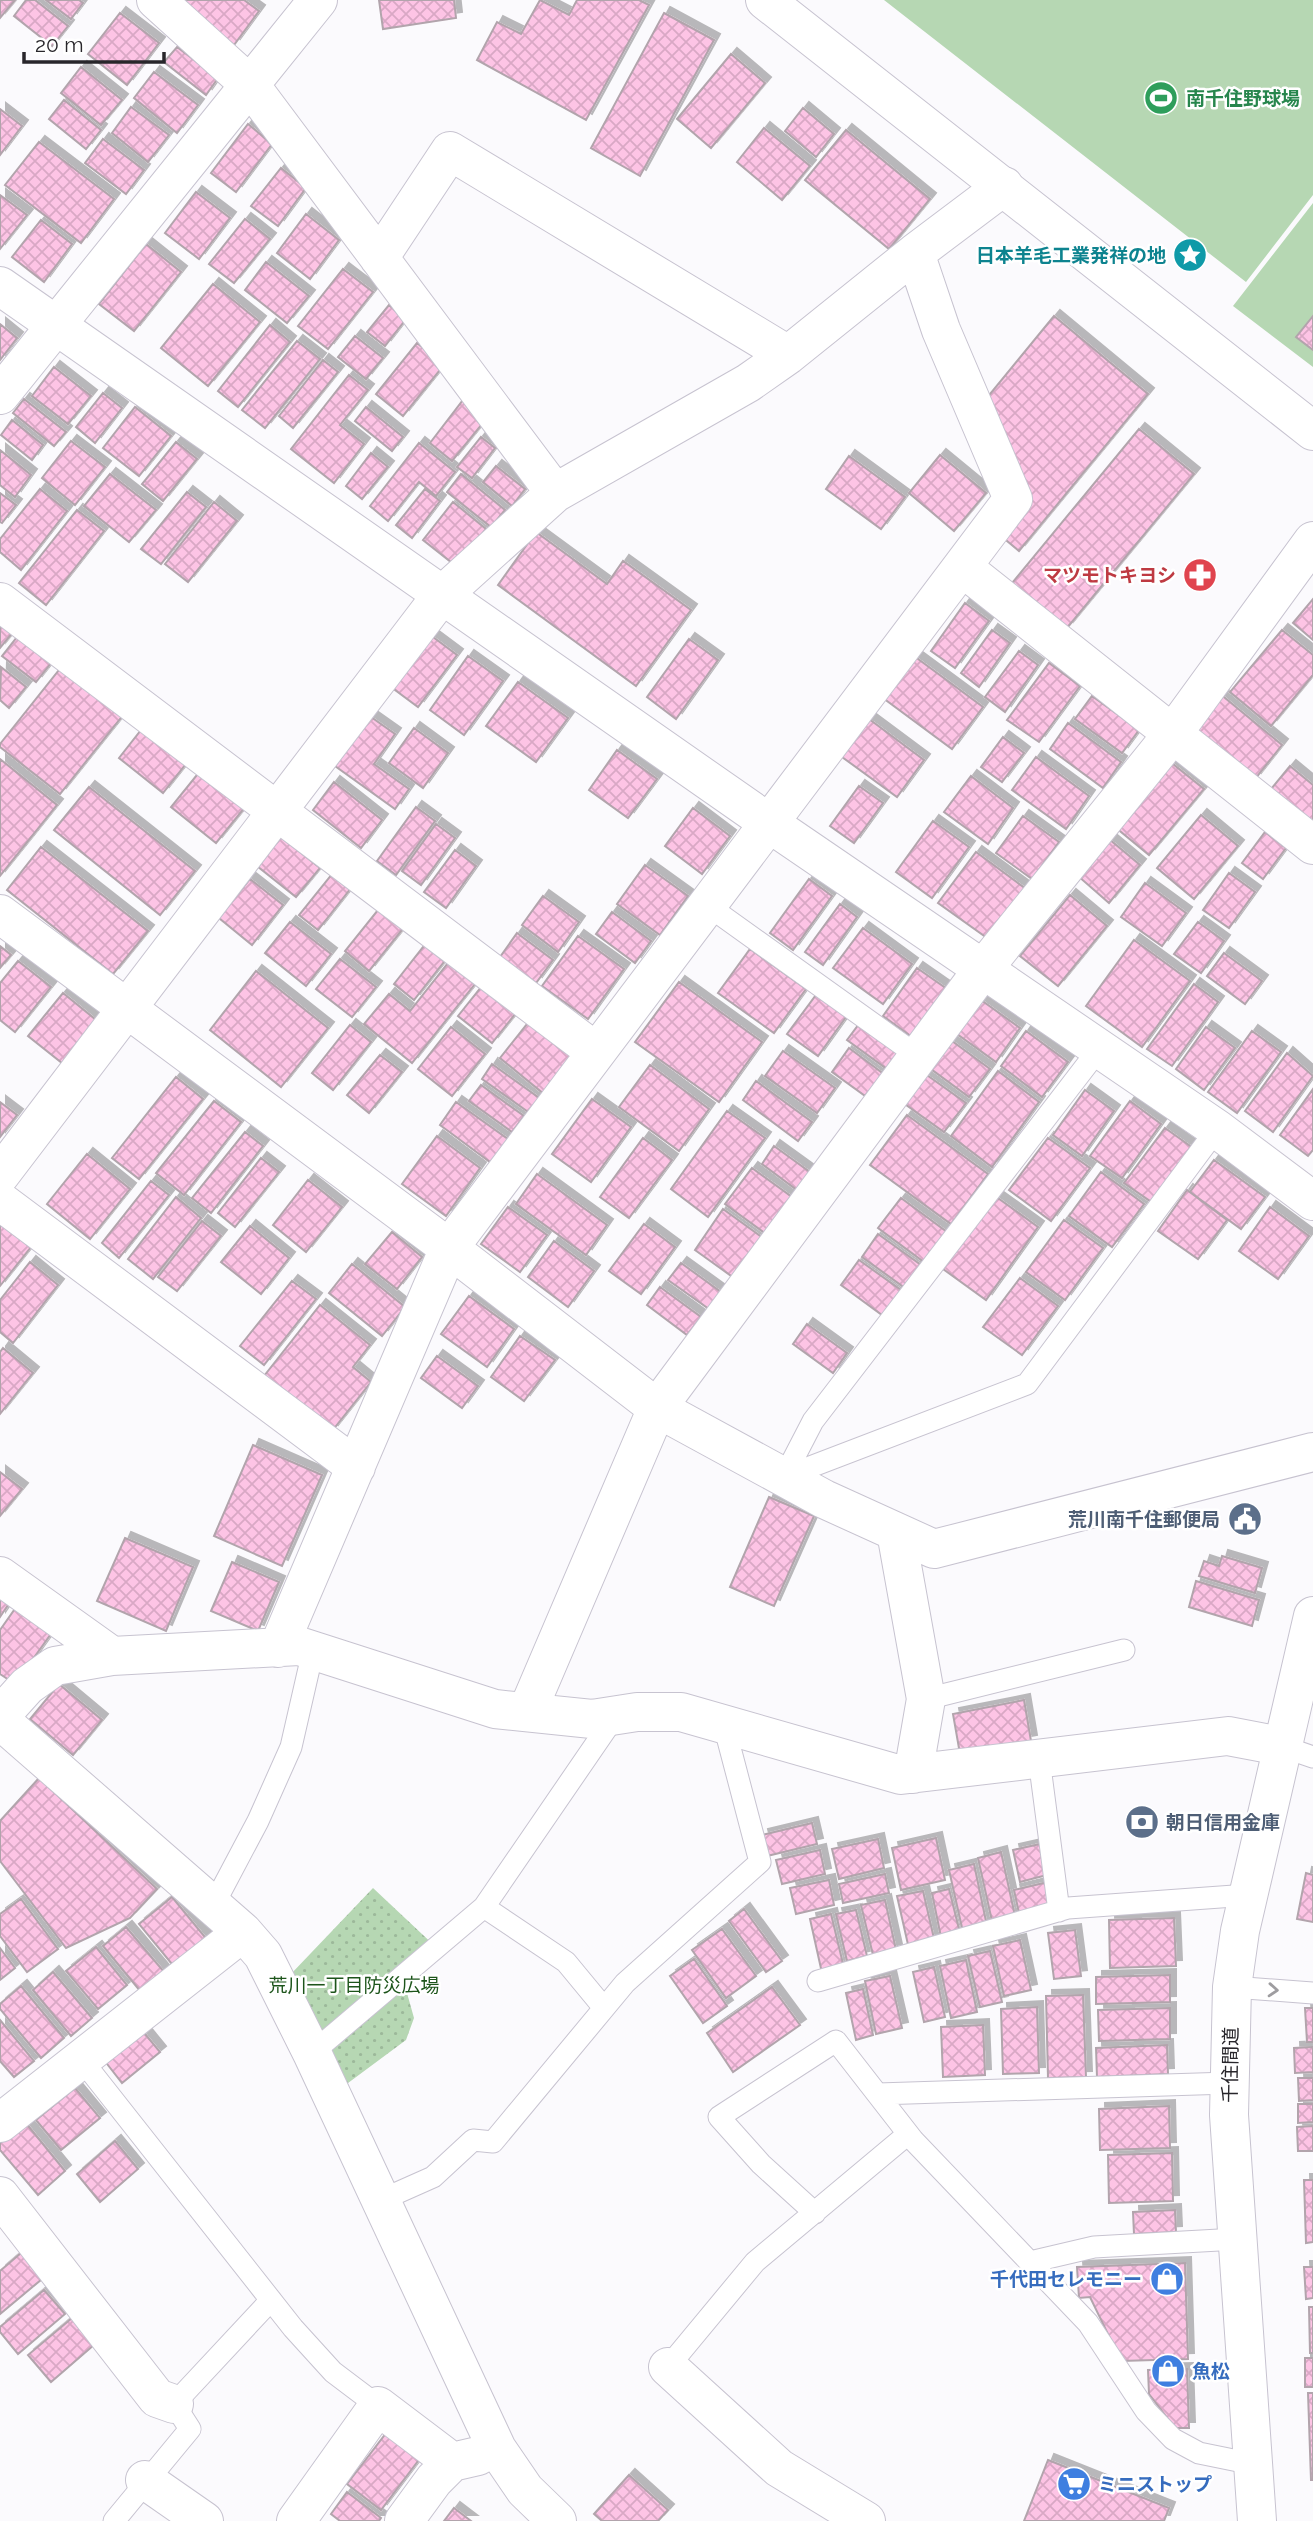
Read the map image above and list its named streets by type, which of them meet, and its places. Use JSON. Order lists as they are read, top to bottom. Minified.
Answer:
{"streets":{"street":["千住間道"]},"parks":["荒川一丁目防災広場"],"places":{"sports":["南千住野球場"],"place":["日本羊毛工業発祥の地"],"pharmacy":["マツモトキヨシ"],"public building":["荒川南千住郵便局"],"bank":["朝日信用金庫"],"shop":["千代田セレモニー","魚松"],"supermarket":["ミニストップ"]},"scale_bar":"20 m"}
